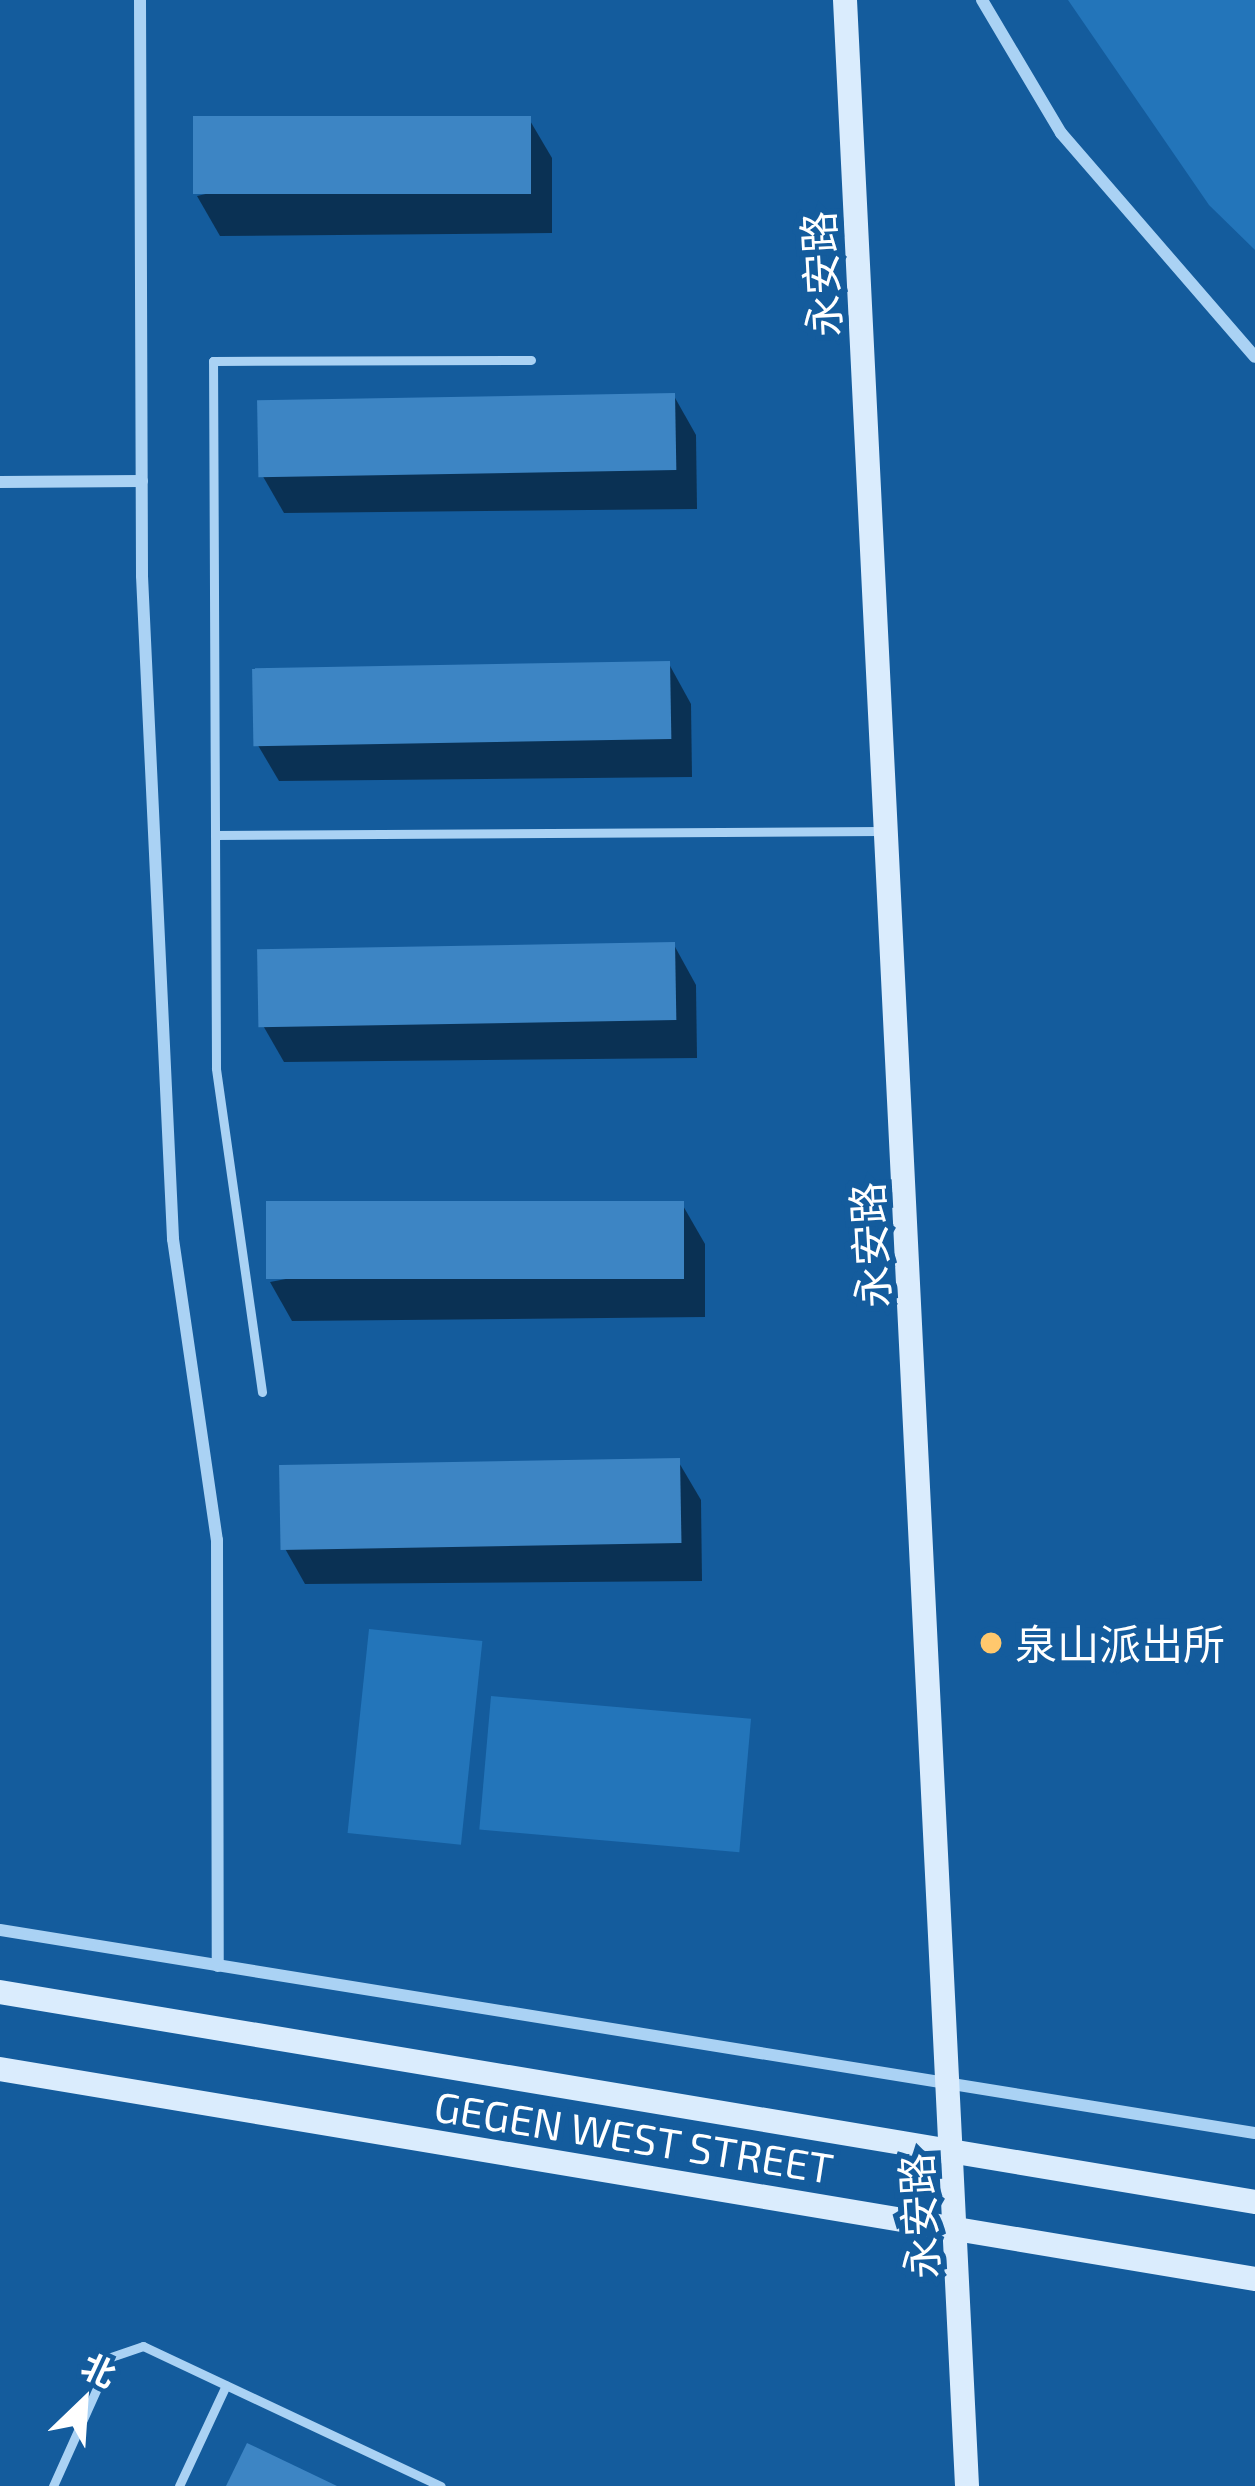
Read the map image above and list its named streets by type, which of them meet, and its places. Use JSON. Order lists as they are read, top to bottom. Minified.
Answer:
{"streets":{"street":["永安路","GEGEN WEST STREET"]},"crossings":[["永安路","GEGEN WEST STREET"]],"places":["泉山派出所"],"north":"top right"}
